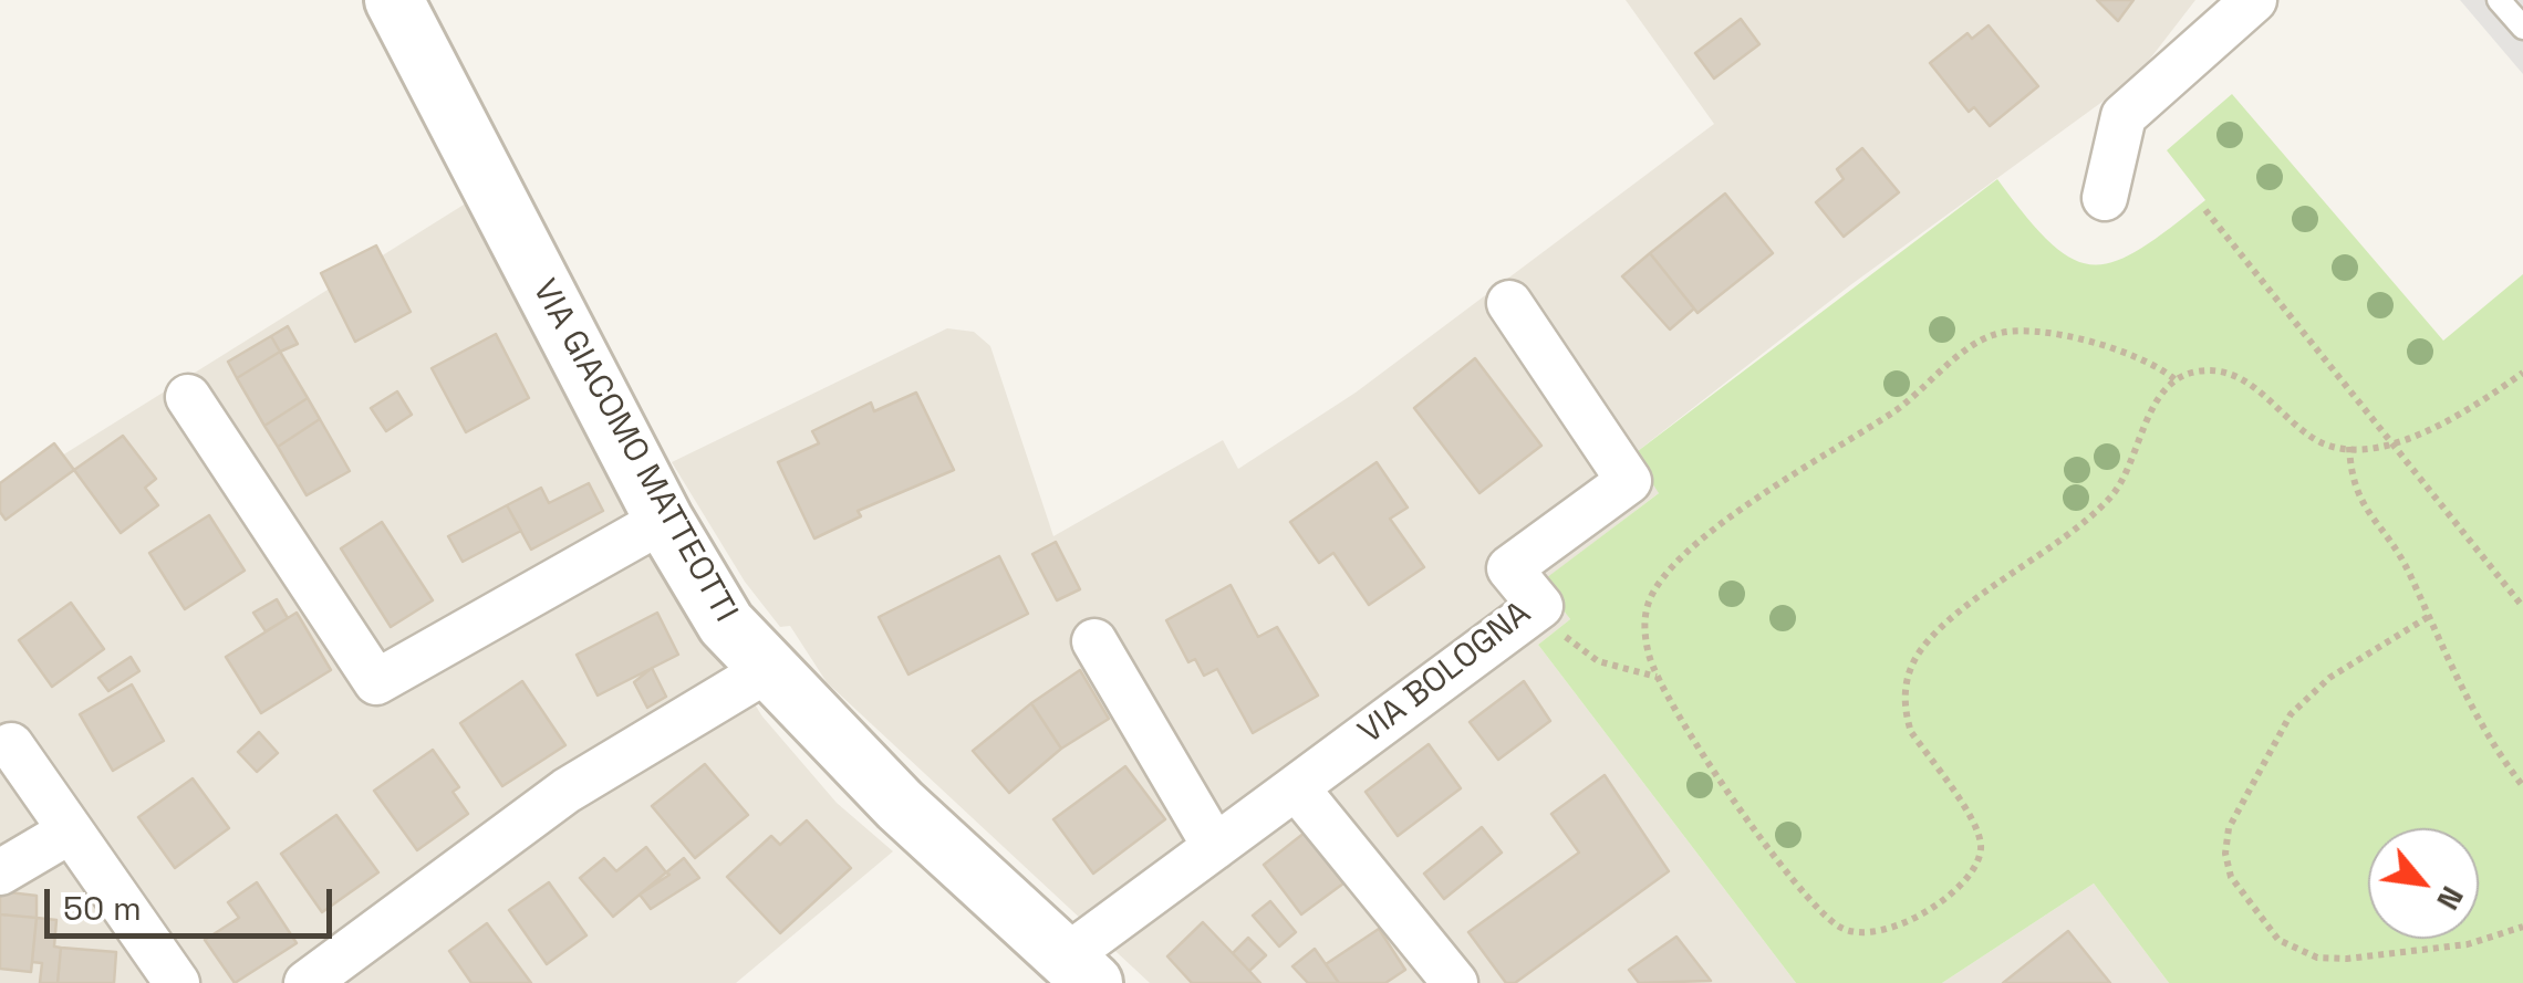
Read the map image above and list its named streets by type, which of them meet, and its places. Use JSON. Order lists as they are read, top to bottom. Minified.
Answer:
{"streets":{"street":["VIA GIACOMO MATTEOTTI","VIA BOLOGNA"]},"crossings":[["VIA GIACOMO MATTEOTTI","VIA BOLOGNA"]],"scale_bar":"50 m","north":"bottom right"}
